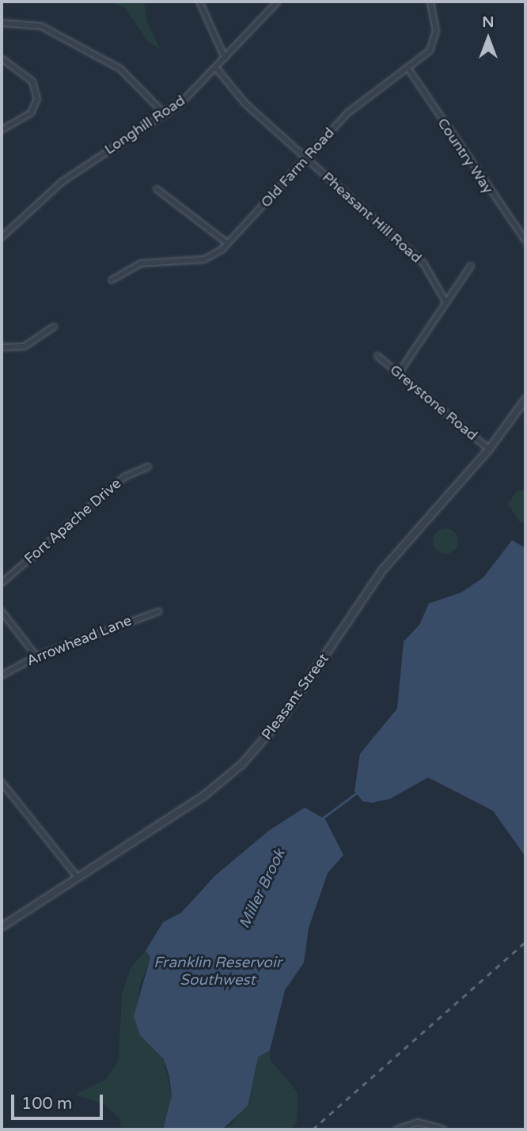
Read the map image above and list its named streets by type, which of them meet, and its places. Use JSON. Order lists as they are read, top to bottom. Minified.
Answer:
{"streets":{"street":["Longhill Road","Country Way","Old Farm Road","Pheasant Hill Road","Greystone Road","Fort Apache Drive","Arrowhead Lane","Pleasant Street"]},"crossings":[["Longhill Road","Pheasant Hill Road"],["Country Way","Old Farm Road"],["Old Farm Road","Pheasant Hill Road"],["Greystone Road","Pleasant Street"]],"water":["Miller Brook","Franklin Reservoir Southwest"],"scale_bar":"100 m","north":"top"}
